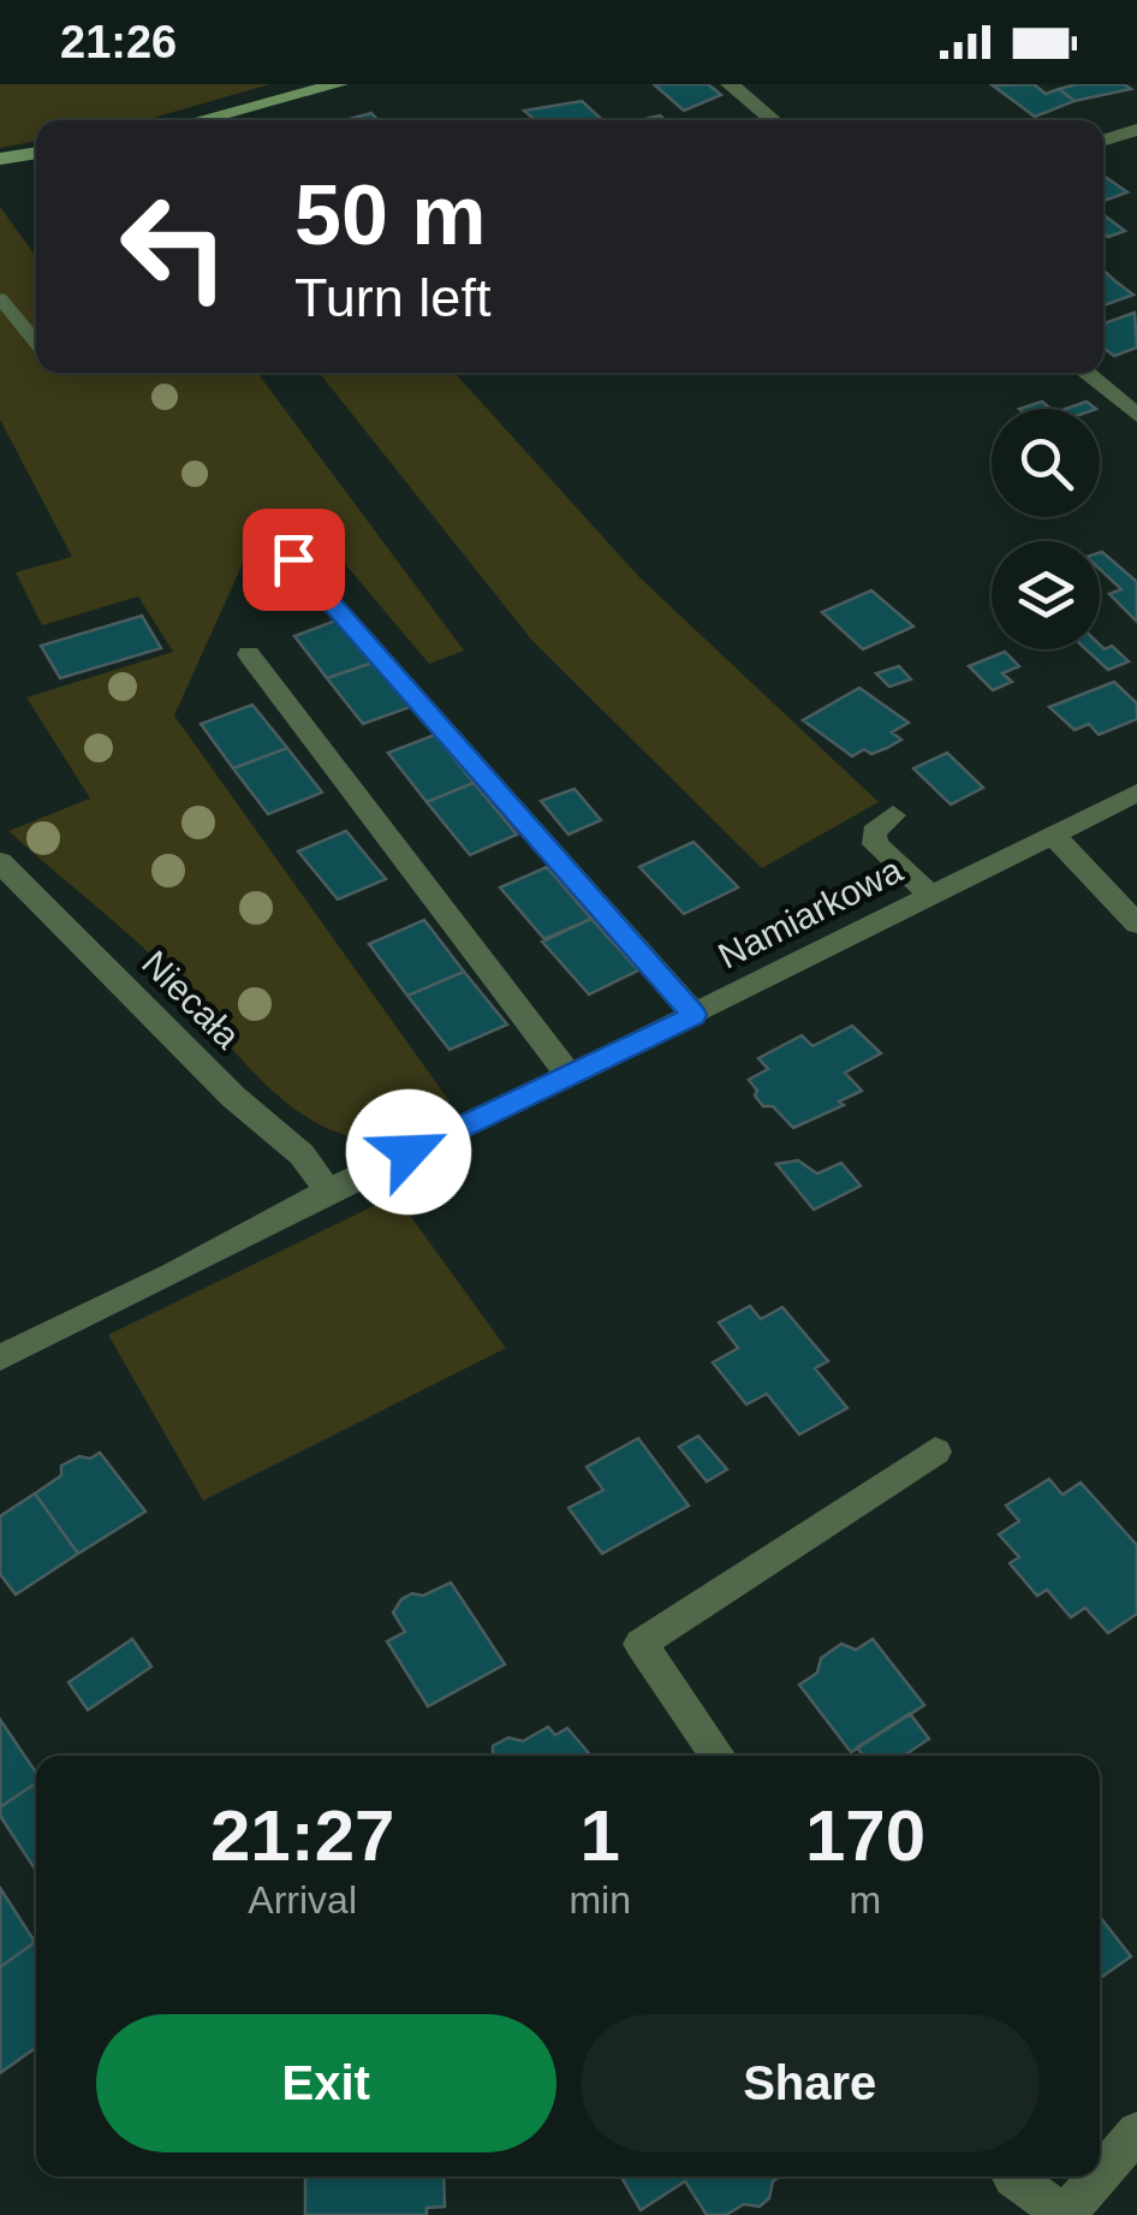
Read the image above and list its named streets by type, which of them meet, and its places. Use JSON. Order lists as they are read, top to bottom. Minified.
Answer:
{"streets":{"street":["Namiarkowa","Niecała"]},"crossings":[["Namiarkowa","Niecała"]],"page":{"status":"21:26","turn":["50 m","Turn left"],"eta":["21:27","Arrival","1","min","170","m"],"buttons":["Exit","Share"]}}
